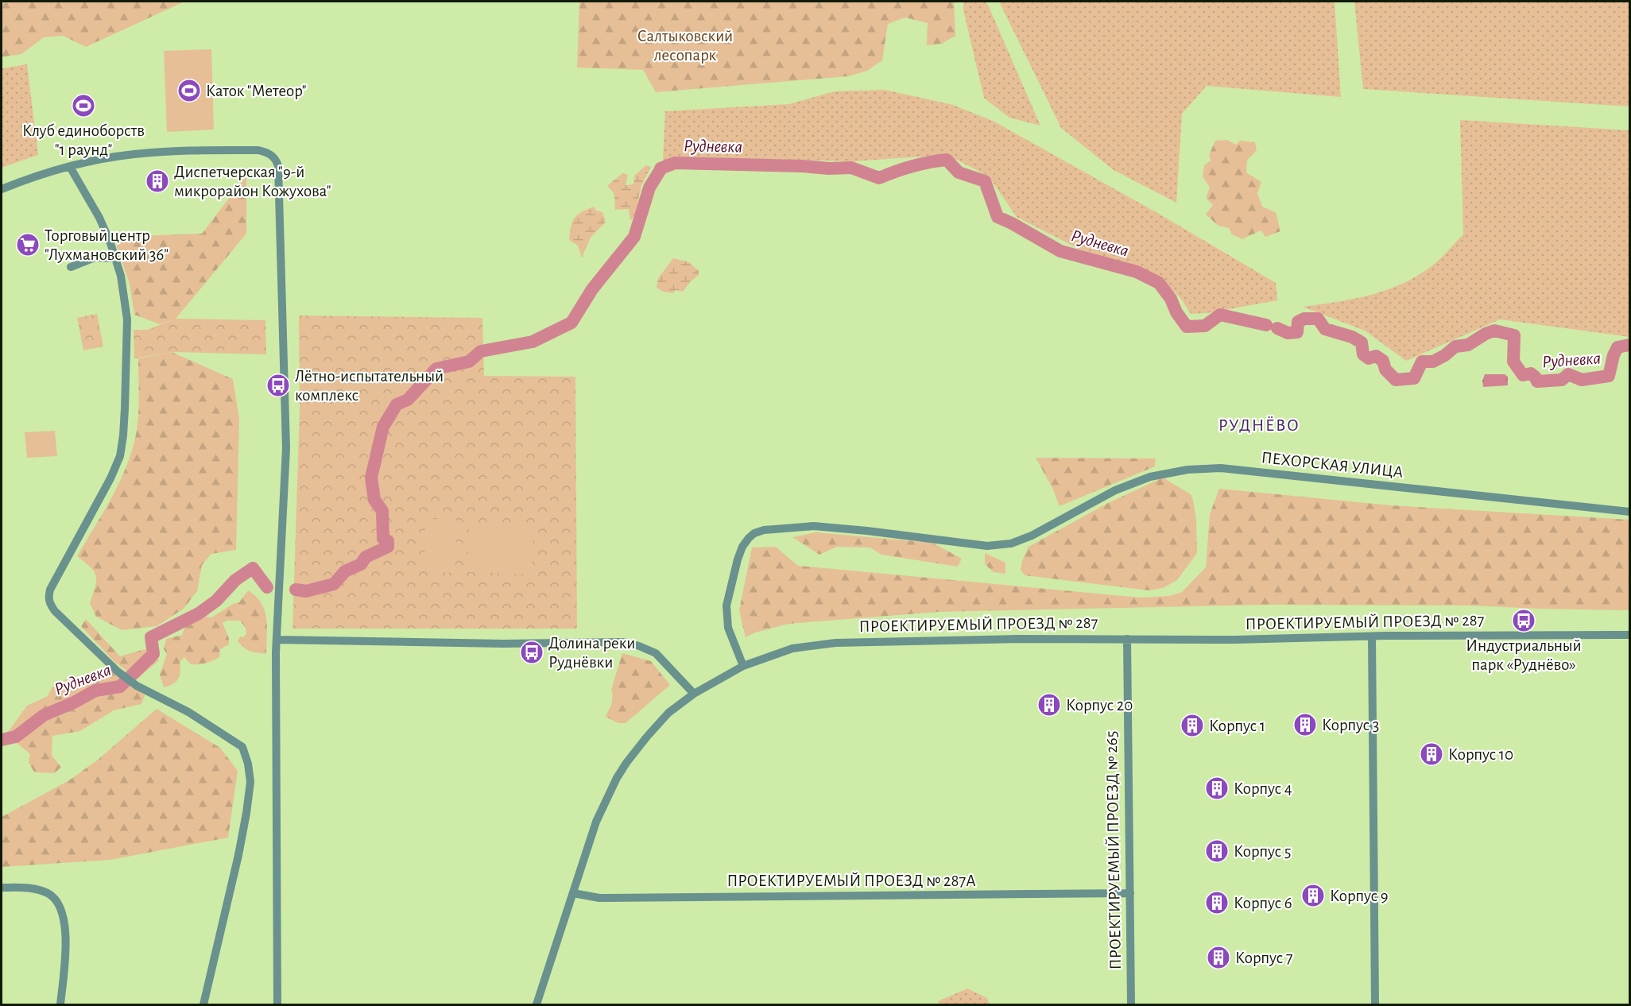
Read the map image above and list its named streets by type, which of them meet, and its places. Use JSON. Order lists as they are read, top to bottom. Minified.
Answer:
{"streets":{"street":["ПЕХОРСКАЯ УЛИЦА","ПРОЕКТИРУЕМЫЙ ПРОЕЗД № 287","ПРОЕКТИРУЕМЫЙ ПРОЕЗД № 265","ПРОЕКТИРУЕМЫЙ ПРОЕЗД № 287А"]},"crossings":[["ПЕХОРСКАЯ УЛИЦА","ПРОЕКТИРУЕМЫЙ ПРОЕЗД № 287"],["ПРОЕКТИРУЕМЫЙ ПРОЕЗД № 287","ПРОЕКТИРУЕМЫЙ ПРОЕЗД № 265"],["ПРОЕКТИРУЕМЫЙ ПРОЕЗД № 287","ПРОЕКТИРУЕМЫЙ ПРОЕЗД № 287А"],["ПРОЕКТИРУЕМЫЙ ПРОЕЗД № 265","ПРОЕКТИРУЕМЫЙ ПРОЕЗД № 287А"]],"districts":["РУДНЁВО"],"water":["Рудневка"],"parks":["Салтыковский лесопарк"],"places":{"sports":["Каток \"Метеор\"","Клуб единоборств \"1 раунд\""],"building":["Диспетчерская \"9-й микрорайон Кожухова\"","Корпус 20","Корпус 3","Корпус 1","Корпус 10","Корпус 4","Корпус 5","Корпус 9","Корпус 6","Корпус 7"],"supermarket":["Торговый центр \"Лухмановский 36\""],"bus stop":["Лётно-испытательный комплекс","Индустриальный парк «Руднёво»","Долина реки Руднёвки"]}}
